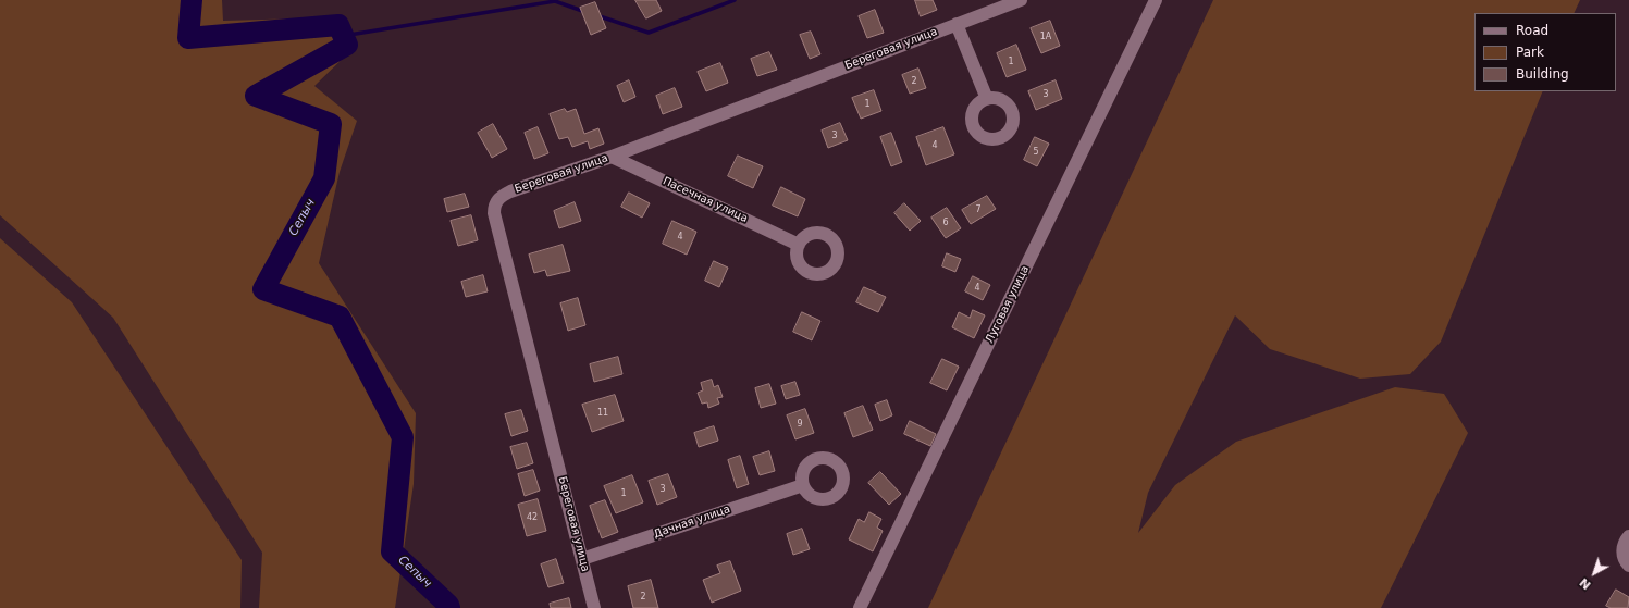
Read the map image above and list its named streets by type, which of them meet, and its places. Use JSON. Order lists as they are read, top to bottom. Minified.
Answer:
{"streets":{"street":["Береговая улица","Пасечная улица","Луговая улица","Дачная улица"]},"crossings":[["Береговая улица","Пасечная улица"],["Береговая улица","Дачная улица"]],"water":["Сепыч"],"house_numbers":["1А","1","2","3","1","3","4","5","7","6","4","4","11","9","3","1","42","2"],"legend":["Road","Park","Building"],"north":"bottom left"}
